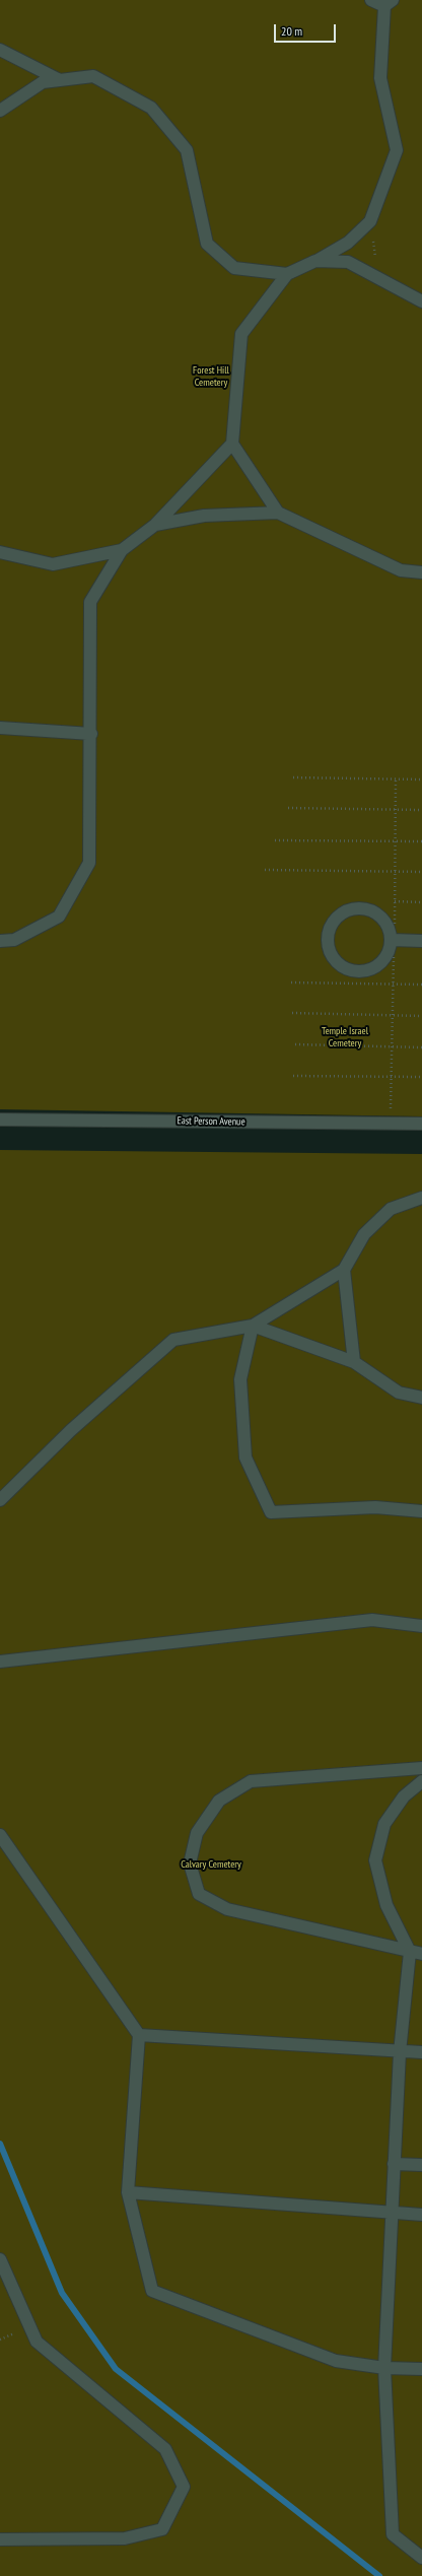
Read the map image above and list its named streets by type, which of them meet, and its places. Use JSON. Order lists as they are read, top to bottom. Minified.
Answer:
{"streets":{"street":["East Person Avenue"]},"parks":["Forest Hill Cemetery","Temple Israel Cemetery","Calvary Cemetery"],"scale_bar":"20 m"}
